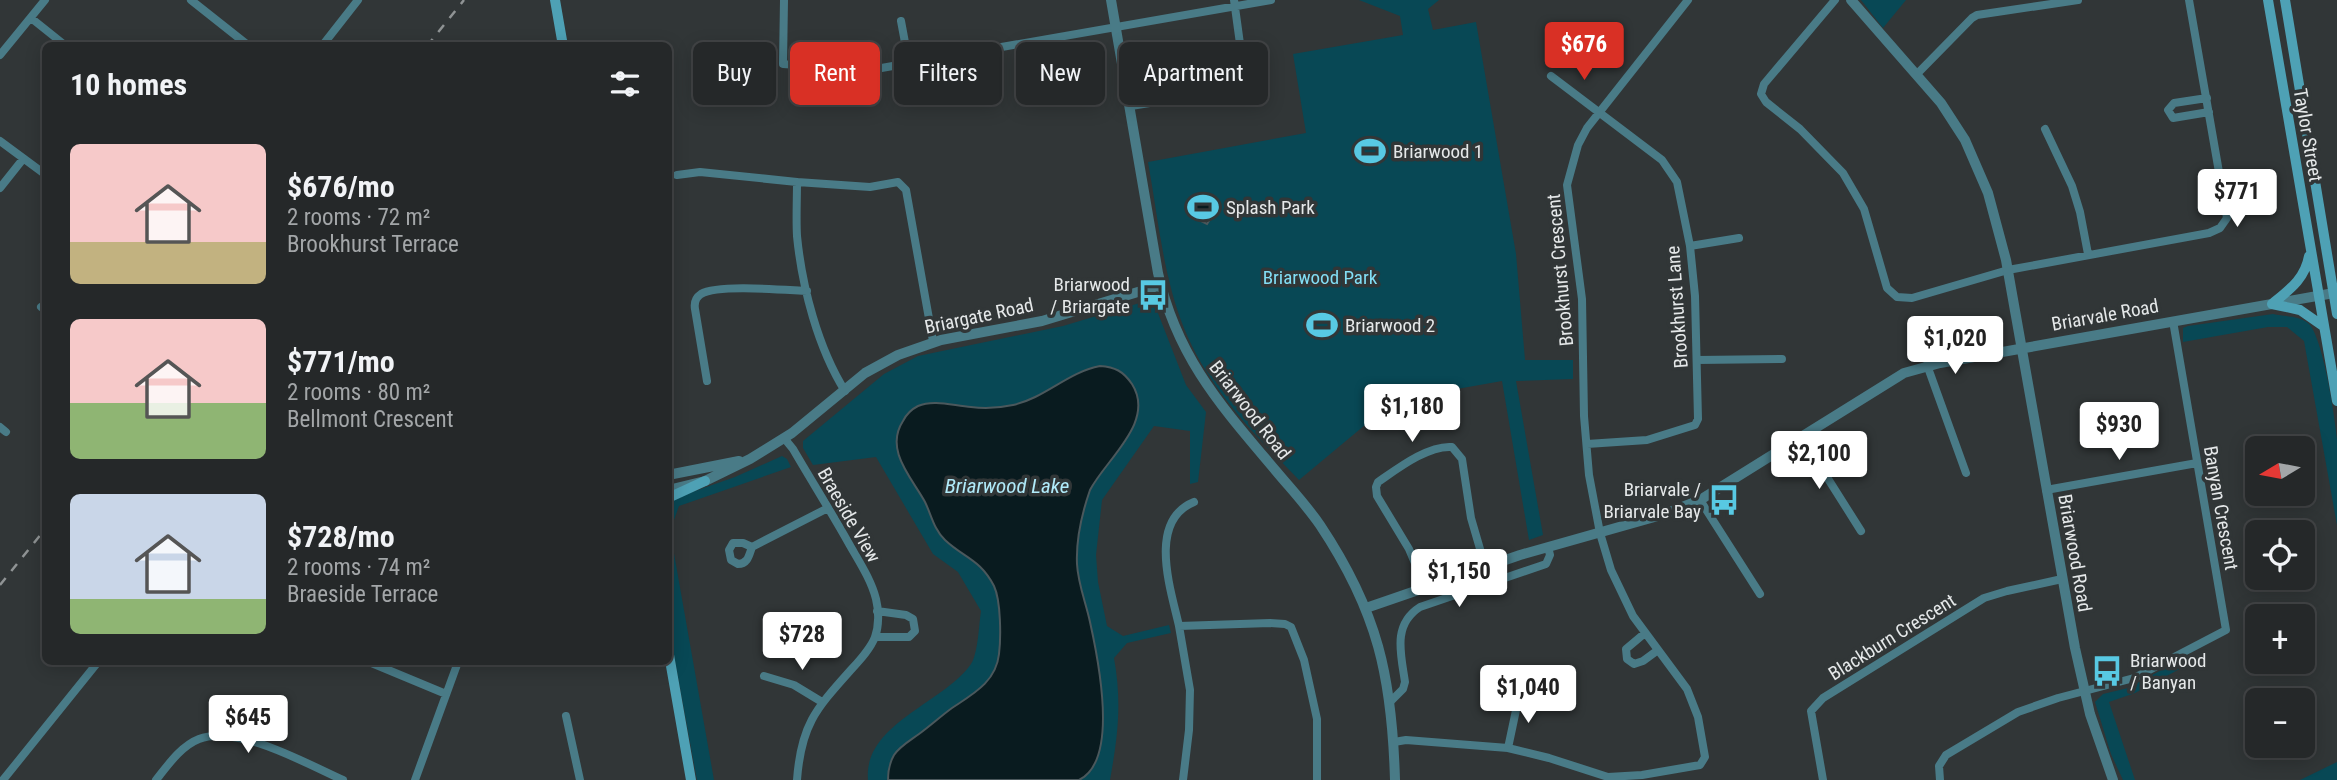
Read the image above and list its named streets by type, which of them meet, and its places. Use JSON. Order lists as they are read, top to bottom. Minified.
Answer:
{"streets":{"main road":["Taylor Street"],"street":["Brookhurst Crescent","Brookhurst Lane","Briarvale Road","Briargate Road","Briarwood Road","Banyan Crescent","Braeside View","Blackburn Crescent"]},"crossings":[["Taylor Street","Briarvale Road"],["Brookhurst Crescent","Brookhurst Lane"],["Brookhurst Crescent","Briarvale Road"],["Briarvale Road","Briarwood Road"],["Briarvale Road","Banyan Crescent"],["Briargate Road","Briarwood Road"],["Briargate Road","Braeside View"],["Briarwood Road","Banyan Crescent"],["Briarwood Road","Blackburn Crescent"]],"water":["Briarwood Lake"],"parks":["Briarwood Park"],"places":{"sports":["Briarwood 1","Splash Park","Briarwood 2"],"bus stop":["Briarwood / Briargate","Briarvale / Briarvale Bay","Briarwood / Banyan"]},"north":"left","page":{"price":["$676","$771","$1,020","$1,180","$930","$2,100","$1,150","$728","$1,040","$645"],"chip":["Buy","Rent","Filters","New","Apartment"],"heading":"10 homes","list":[{"name":"$676/mo","note":"2 rooms · 72 m² · Brookhurst Terrace"},{"name":"$771/mo","note":"2 rooms · 80 m² · Bellmont Crescent"},{"name":"$728/mo","note":"2 rooms · 74 m² · Braeside Terrace"}],"map_buttons":["+","−"]}}
